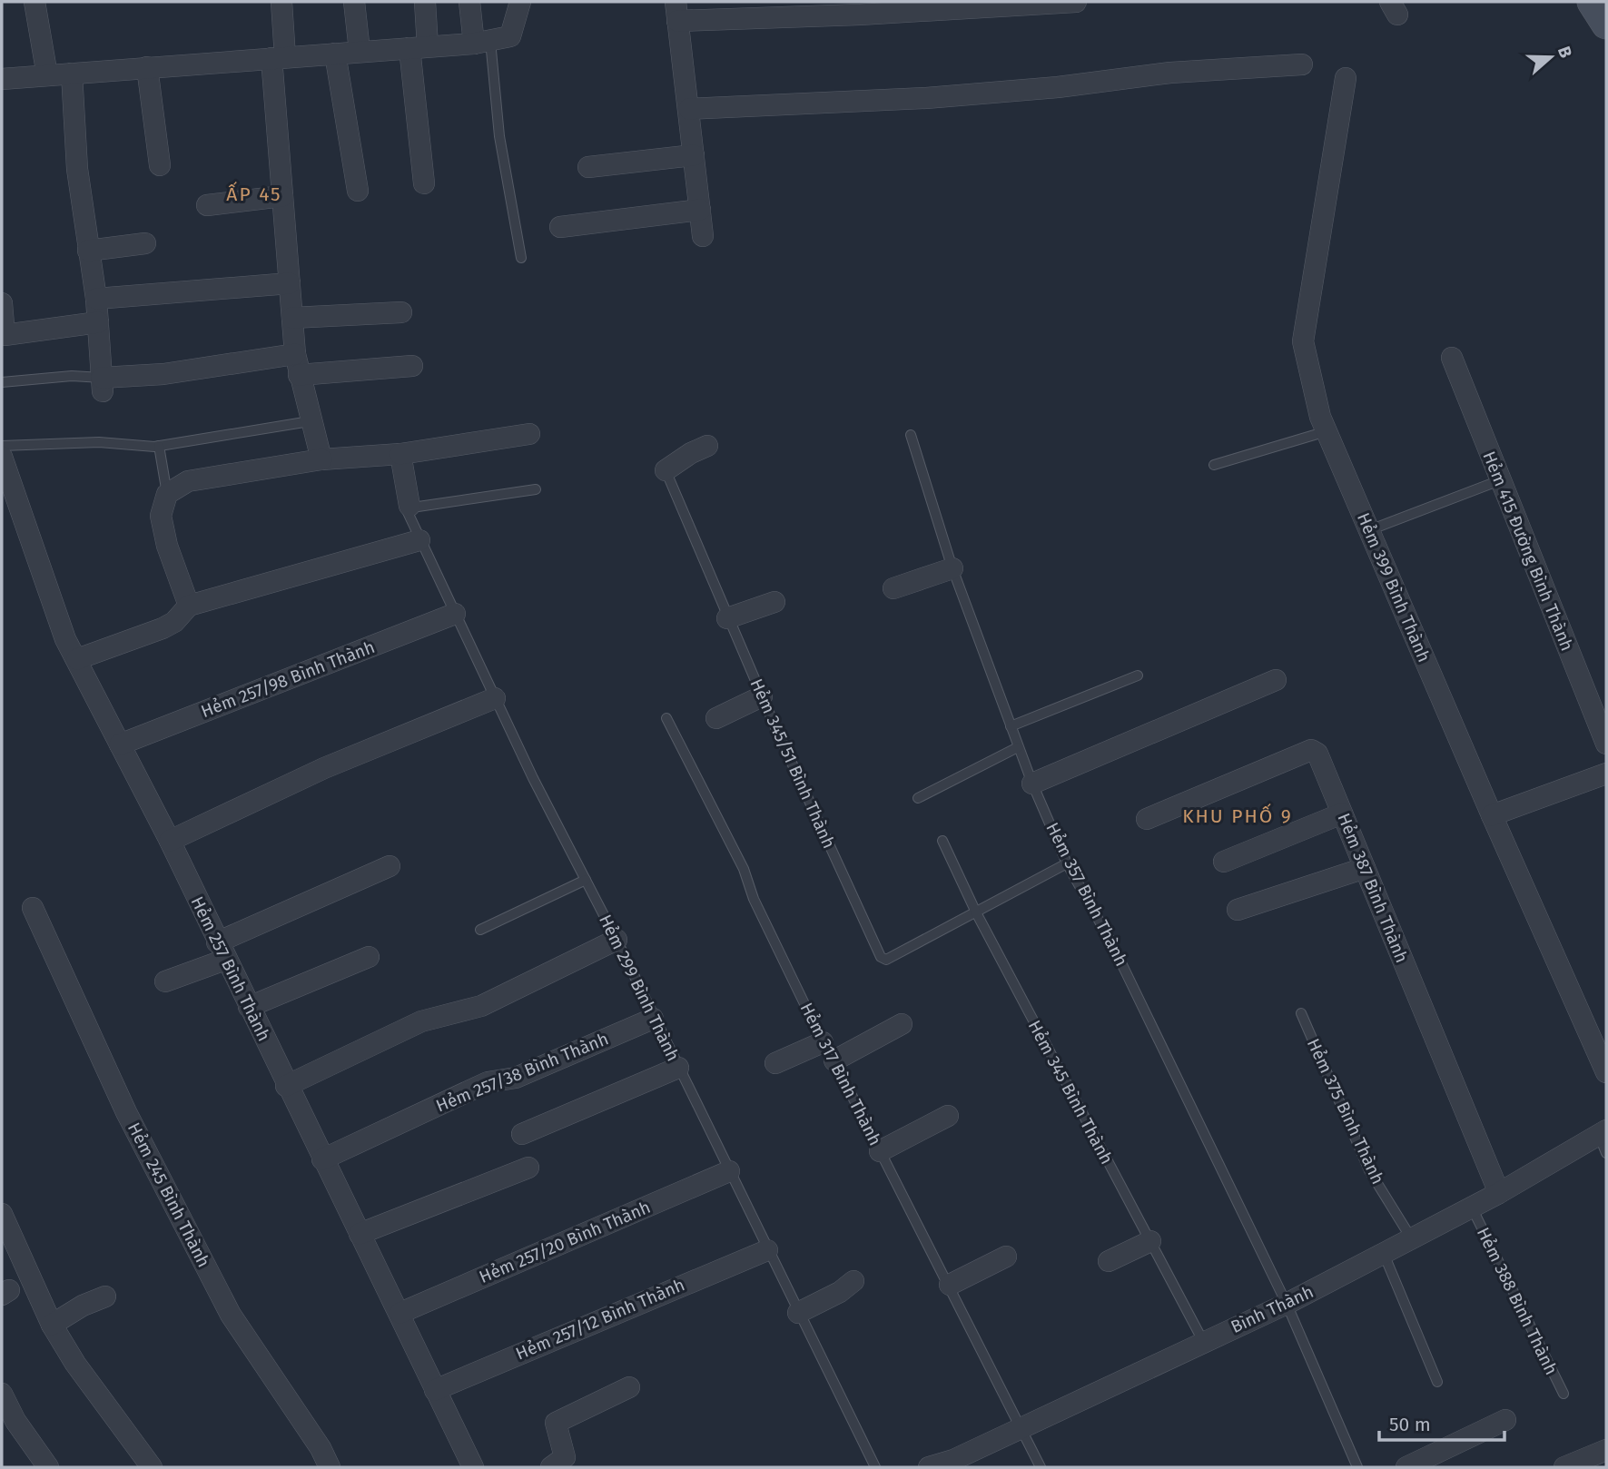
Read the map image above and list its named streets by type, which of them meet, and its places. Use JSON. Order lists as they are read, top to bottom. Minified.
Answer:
{"streets":{"street":["Hẻm 415 Đường Bình Thành","Hẻm 399 Bình Thành","Hẻm 257/98 Bình Thành","Hẻm 387 Bình Thành","Hẻm 257 Bình Thành","Hẻm 257/38 Bình Thành","Hẻm 245 Bình Thành","Hẻm 257/20 Bình Thành","Bình Thành","Hẻm 257/12 Bình Thành"],"lane":["Hẻm 345/51 Bình Thành","Hẻm 357 Bình Thành","Hẻm 299 Bình Thành","Hẻm 317 Bình Thành","Hẻm 345 Bình Thành","Hẻm 375 Bình Thành","Hẻm 388 Bình Thành"]},"crossings":[["Hẻm 257/98 Bình Thành","Hẻm 257 Bình Thành"],["Hẻm 257/98 Bình Thành","Hẻm 299 Bình Thành"],["Hẻm 345/51 Bình Thành","Hẻm 345 Bình Thành"],["Hẻm 387 Bình Thành","Bình Thành"],["Hẻm 357 Bình Thành","Bình Thành"],["Hẻm 257 Bình Thành","Hẻm 257/38 Bình Thành"],["Hẻm 257 Bình Thành","Hẻm 257/20 Bình Thành"],["Hẻm 257 Bình Thành","Hẻm 257/12 Bình Thành"],["Hẻm 299 Bình Thành","Hẻm 257/38 Bình Thành"],["Hẻm 299 Bình Thành","Hẻm 257/20 Bình Thành"],["Hẻm 299 Bình Thành","Hẻm 257/12 Bình Thành"],["Hẻm 317 Bình Thành","Bình Thành"],["Hẻm 345 Bình Thành","Bình Thành"],["Hẻm 375 Bình Thành","Bình Thành"],["Hẻm 388 Bình Thành","Bình Thành"]],"districts":["ẤP 45","KHU PHỐ 9"],"scale_bar":"50 m","north":"right"}
